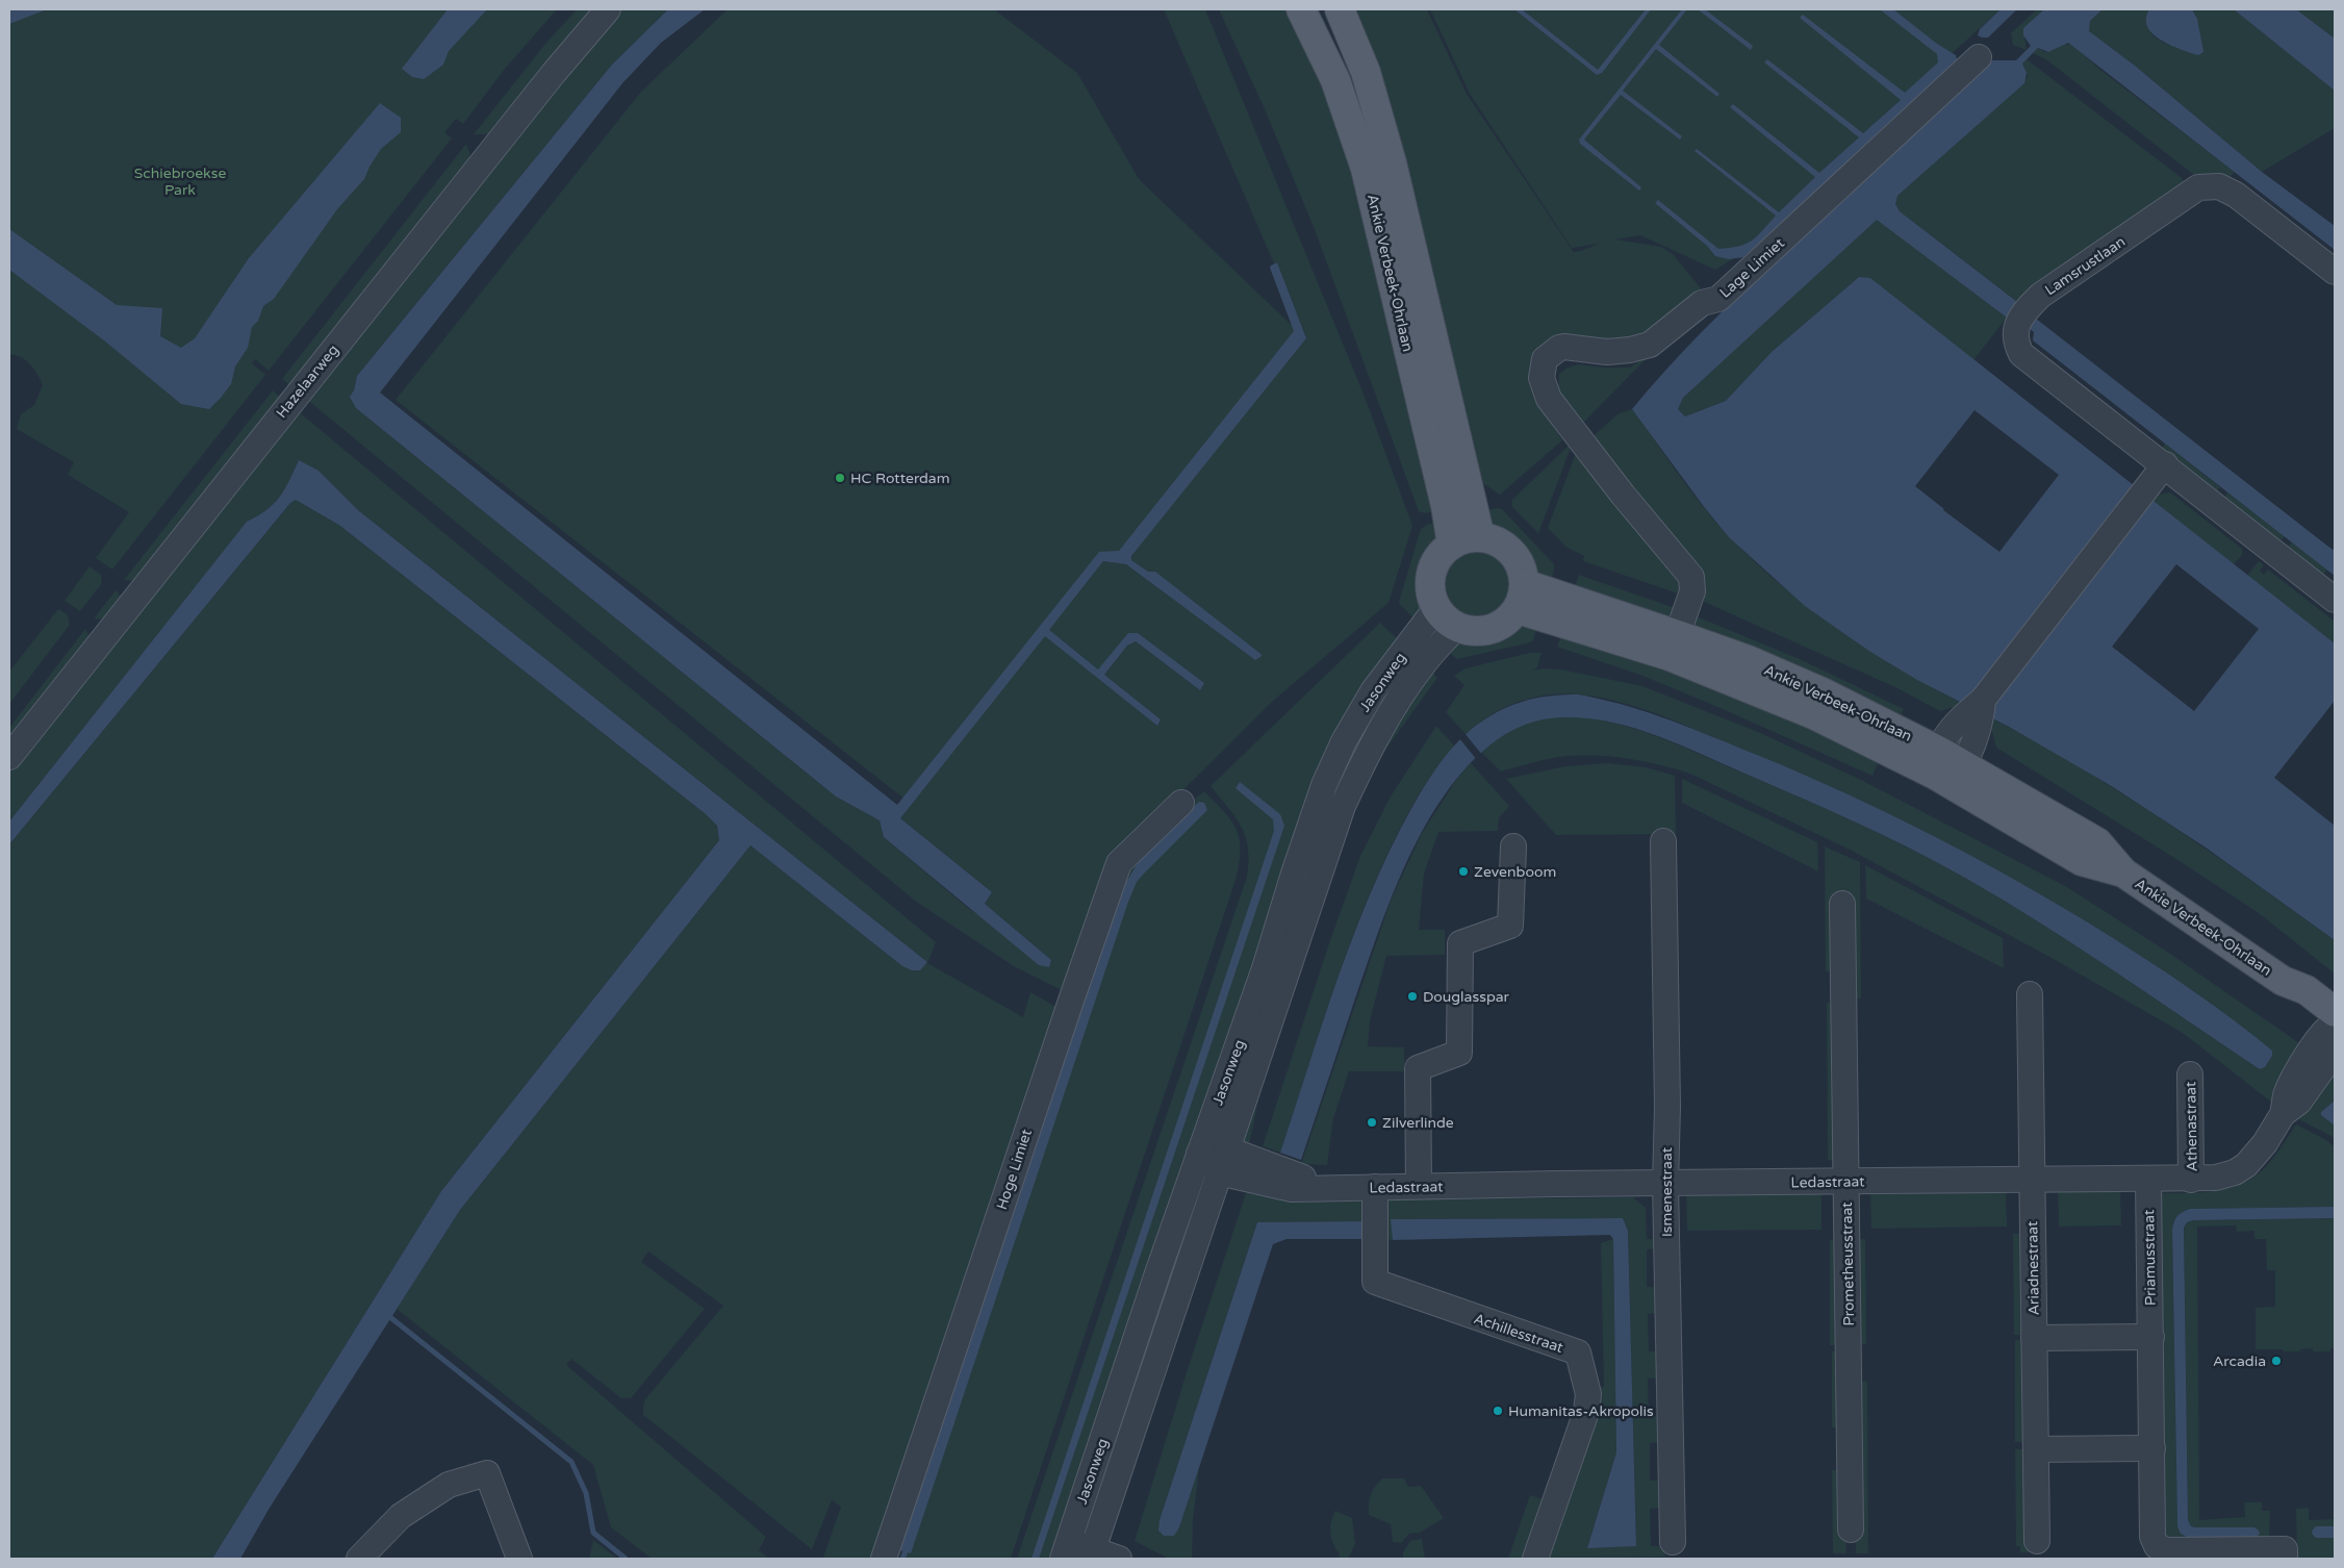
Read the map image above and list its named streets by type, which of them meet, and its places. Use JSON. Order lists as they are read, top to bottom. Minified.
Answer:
{"streets":{"main road":["Ankie Verbeek-Ohrlaan"],"street":["Lamsrustlaan","Lage Limiet","Hazelaarweg","Jasonweg","Athenastraat","Hoge Limiet","Ledastraat","Ismenestraat","Priamusstraat","Prometheusstraat","Ariadnestraat","Achillesstraat"]},"crossings":[["Lage Limiet","Ankie Verbeek-Ohrlaan"],["Ankie Verbeek-Ohrlaan","Jasonweg"],["Ankie Verbeek-Ohrlaan","Ledastraat"],["Jasonweg","Ledastraat"],["Athenastraat","Ledastraat"],["Ledastraat","Ismenestraat"],["Ledastraat","Priamusstraat"],["Ledastraat","Prometheusstraat"],["Ledastraat","Ariadnestraat"],["Ledastraat","Achillesstraat"]],"parks":["Schiebroekse Park"],"places":["HC Rotterdam","Zevenboom","Douglasspar","Zilverlinde","Arcadia","Humanitas-Akropolis"]}
